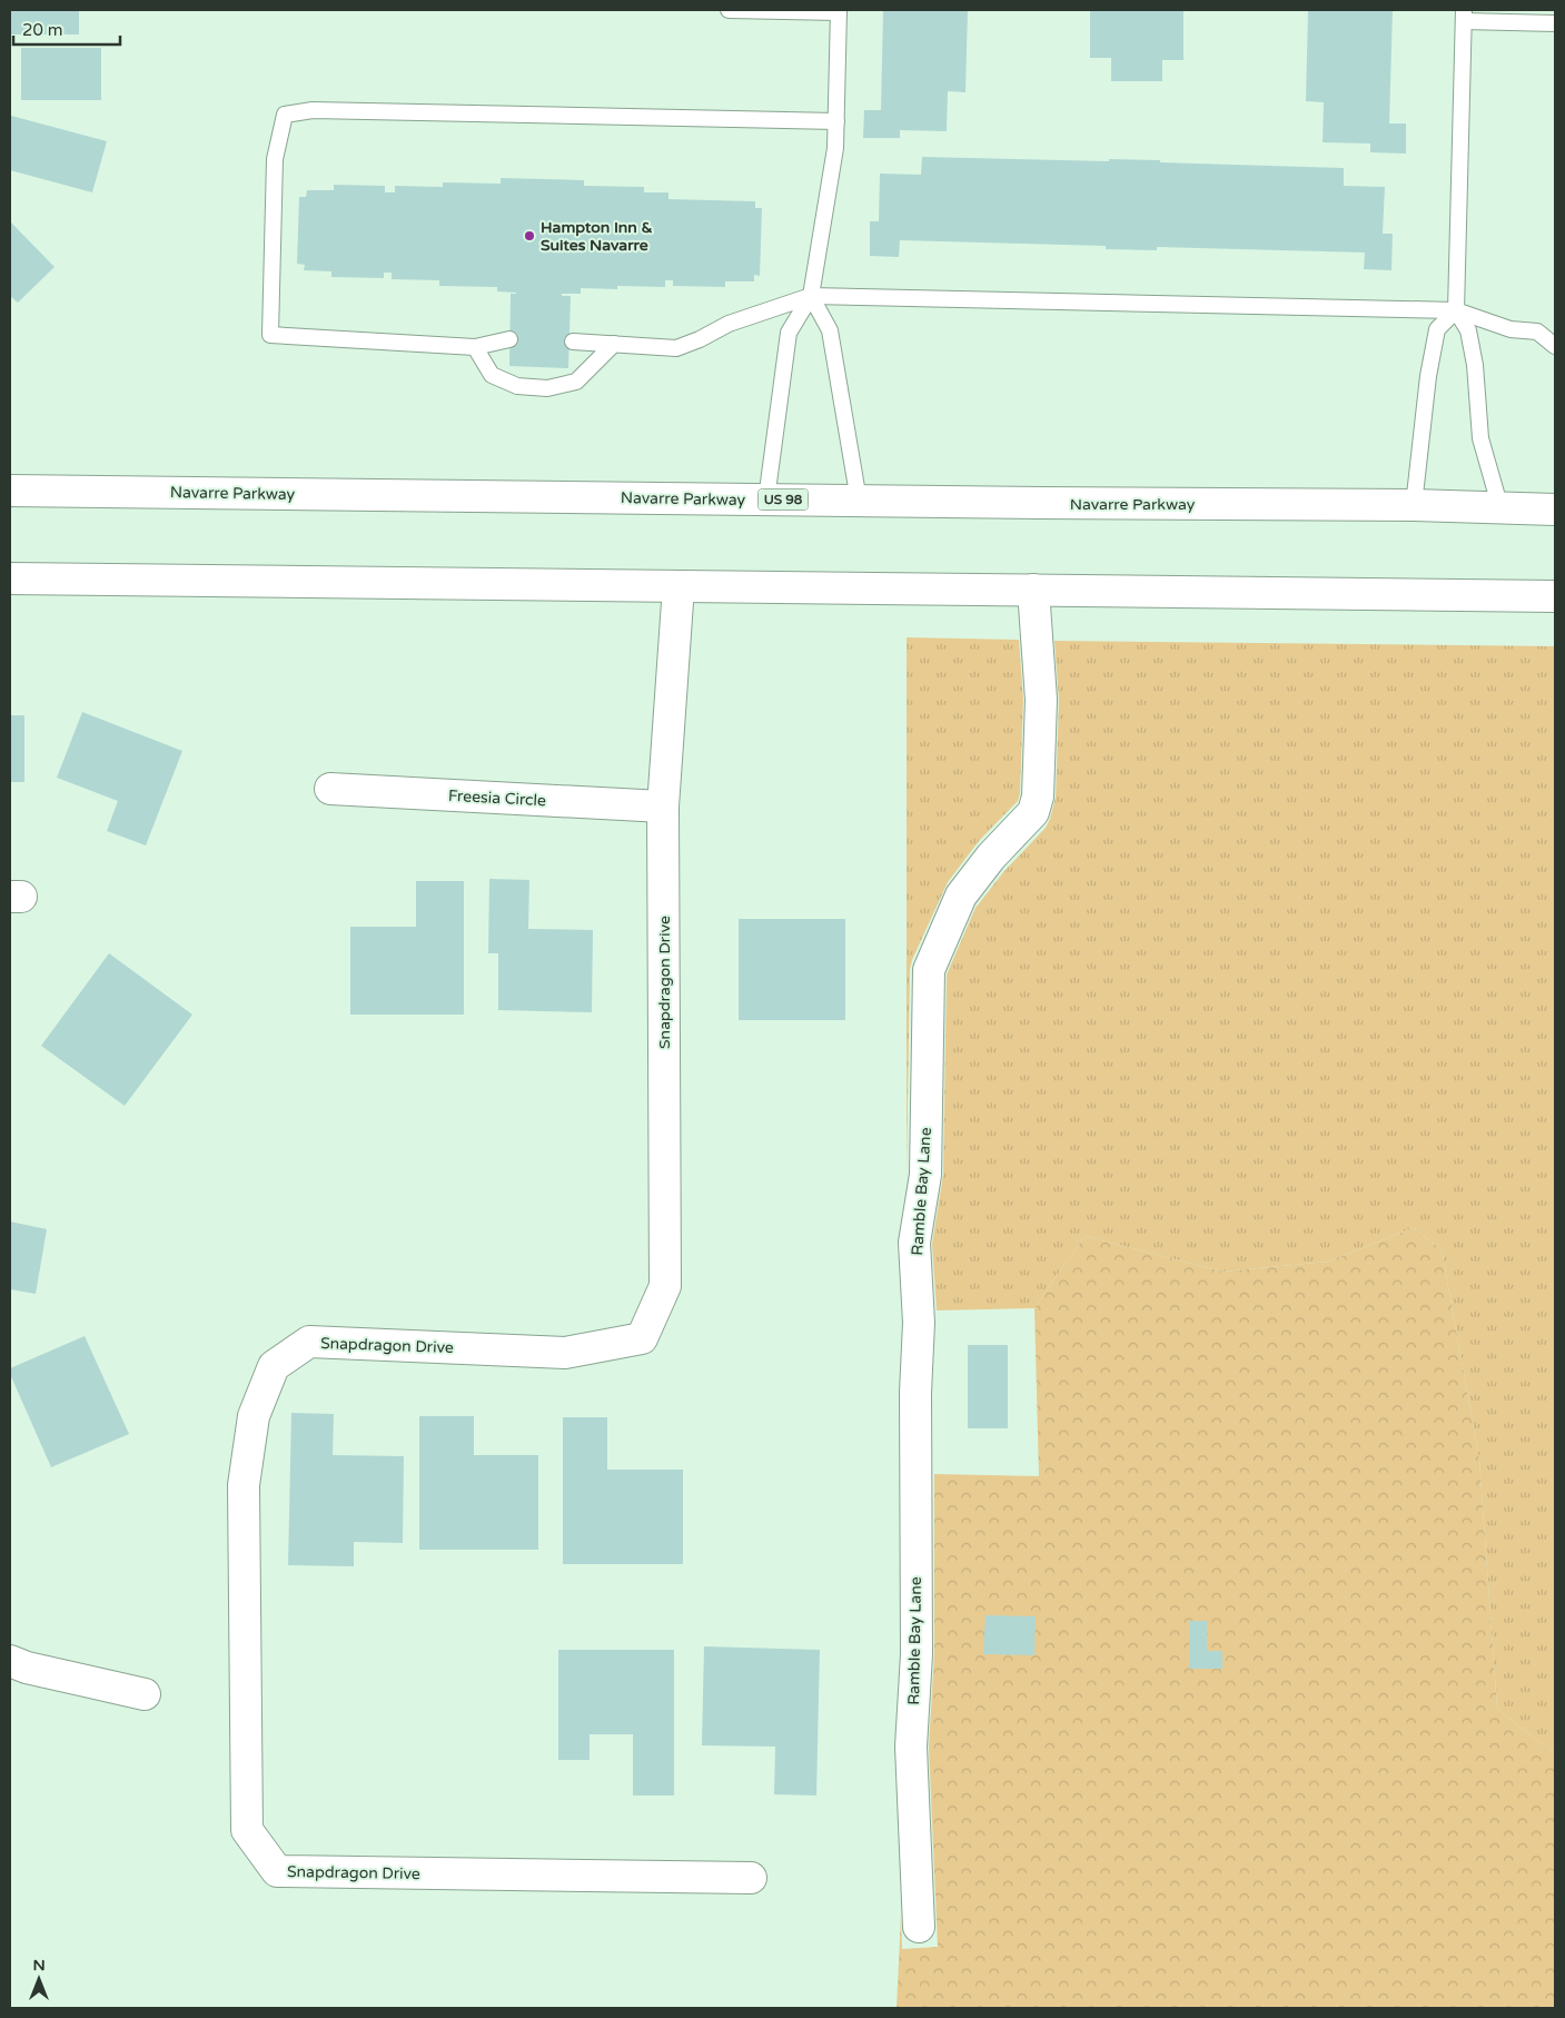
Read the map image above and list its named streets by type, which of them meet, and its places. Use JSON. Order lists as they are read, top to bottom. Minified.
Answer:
{"streets":{"main road":["Navarre Parkway","US 98","Freesia Circle","Snapdragon Drive","Ramble Bay Lane"]},"crossings":[["Freesia Circle","Snapdragon Drive"]],"places":["Hampton Inn & Suites Navarre"],"scale_bar":"20 m","north":"top"}
